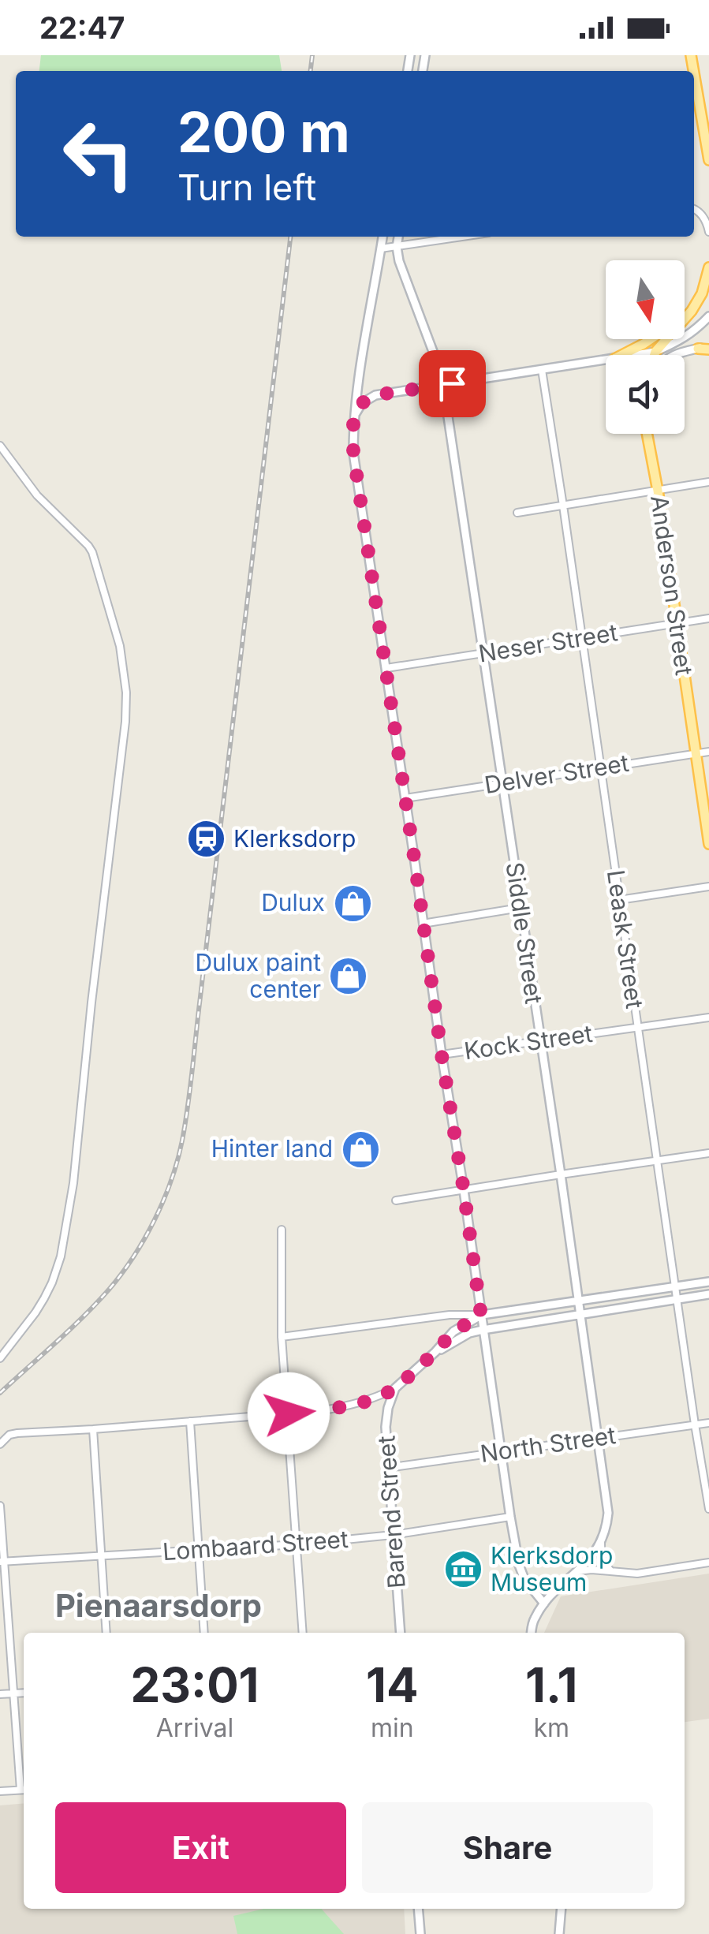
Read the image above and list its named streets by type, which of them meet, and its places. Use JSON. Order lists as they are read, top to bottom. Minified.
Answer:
{"streets":{"main road":["Anderson Street"],"street":["Neser Street","Delver Street","Siddle Street","Leask Street","Kock Street","North Street","Barend Street","Lombaard Street"]},"crossings":[["Anderson Street","Neser Street"],["Anderson Street","Delver Street"],["Neser Street","Siddle Street"],["Neser Street","Leask Street"],["Delver Street","Siddle Street"],["Delver Street","Leask Street"],["Siddle Street","Kock Street"],["Siddle Street","North Street"],["Leask Street","Kock Street"],["Leask Street","North Street"],["North Street","Barend Street"],["Barend Street","Lombaard Street"]],"districts":["Pienaarsdorp"],"places":{"station":["Klerksdorp"],"shop":["Dulux","Dulux paint center","Hinter land"],"museum":["Klerksdorp Museum"]},"north":"bottom","page":{"status":"22:47","turn":["200 m","Turn left"],"eta":["23:01","Arrival","14","min","1.1","km"],"buttons":["Exit","Share"]}}
